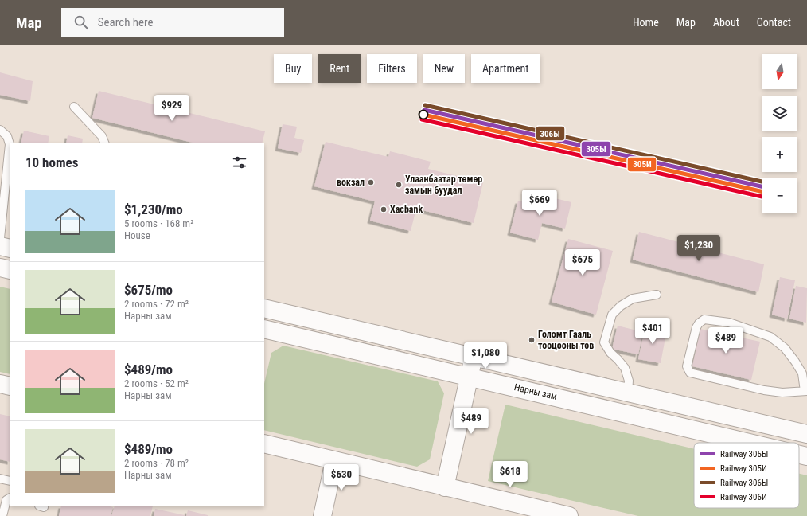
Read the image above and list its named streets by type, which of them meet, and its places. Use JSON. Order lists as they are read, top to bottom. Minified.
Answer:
{"streets":{"main road":["Нарны зам"]},"places":["вокзал","Улаанбаатар төмөр замын буудал","Xacbank","Голомт Гааль тооцооны төв"],"lines":["rail line 306Ы","rail line 305Ы","rail line 305И","rail line 306И"],"legend":["Railway 305Ы","Railway 305И","Railway 306Ы","Railway 306И"],"north":"bottom","page":{"header":"Map","search":"Search here","nav":["Home","Map","About","Contact"],"map_buttons":["+","−"],"chip":["Buy","Rent","Filters","New","Apartment"],"price":["$929","$669","$1,230","$675","$401","$489","$1,080","$489","$618","$630"],"heading":"10 homes","list":[{"name":"$1,230/mo","note":"5 rooms · 168 m² · House"},{"name":"$675/mo","note":"2 rooms · 72 m² · Нарны зам"},{"name":"$489/mo","note":"2 rooms · 52 m² · Нарны зам"},{"name":"$489/mo","note":"2 rooms · 78 m² · Нарны зам"}]}}
